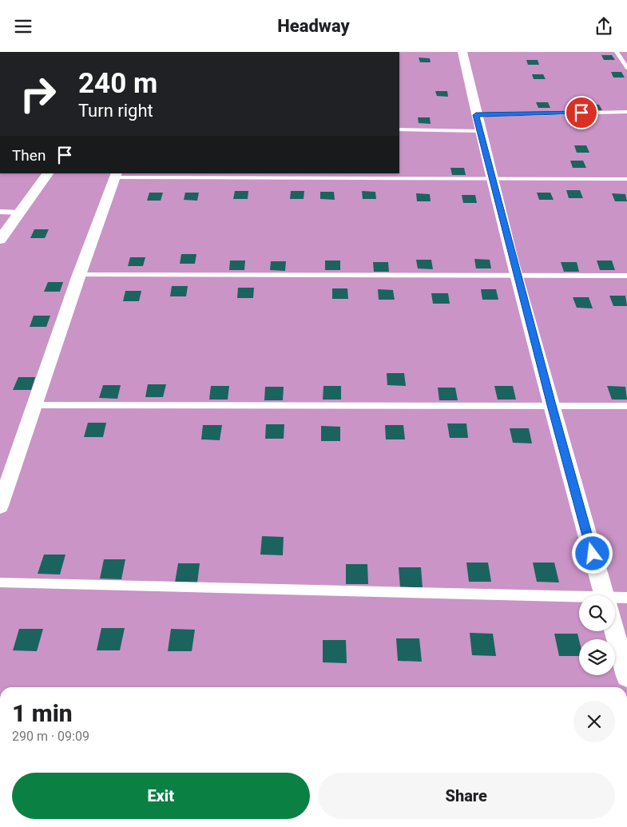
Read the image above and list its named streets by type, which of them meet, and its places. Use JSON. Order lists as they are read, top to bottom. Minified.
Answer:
{"page":{"header":"Headway","turn":["240 m","Turn right"],"then":"Then","heading":["1 min","290 m · 09:09"],"buttons":["Exit","Share"]}}
